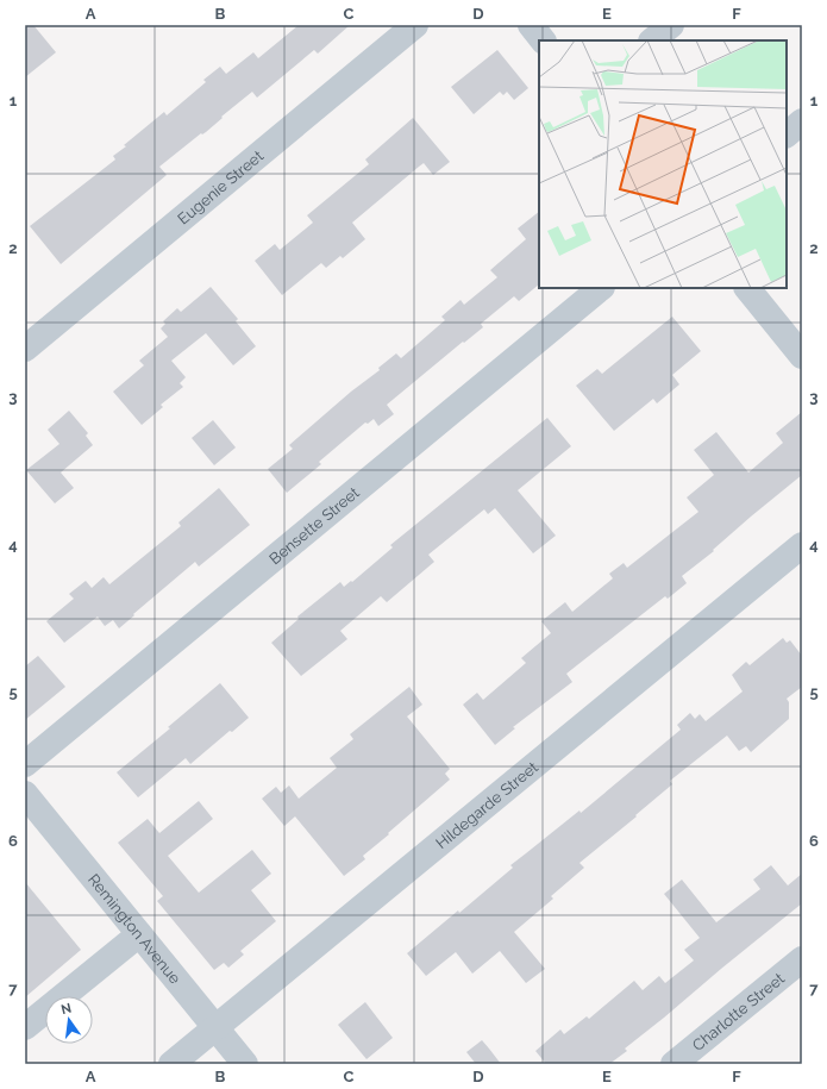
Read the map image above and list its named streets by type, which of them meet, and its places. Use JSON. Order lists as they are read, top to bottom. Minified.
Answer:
{"streets":{"street":["Eugenie Street","Bensette Street","Hildegarde Street","Remington Avenue","Charlotte Street"]},"crossings":[["Hildegarde Street","Remington Avenue"]],"north":"top","grid":{"columns":["A","B","C","D","E","F"],"rows":["1","2","3","4","5","6","7"]}}
